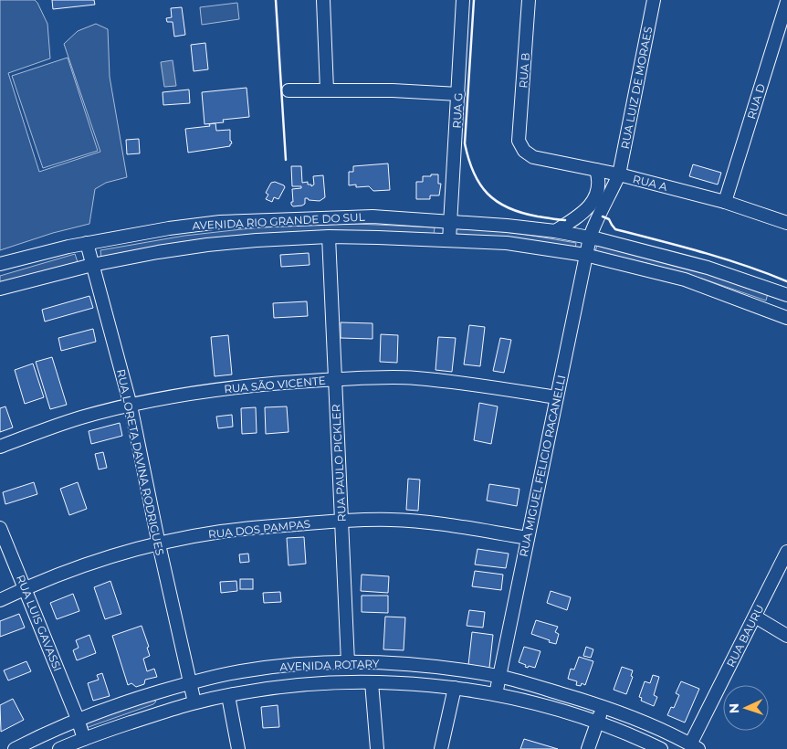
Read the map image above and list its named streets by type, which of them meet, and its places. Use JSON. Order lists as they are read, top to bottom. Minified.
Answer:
{"streets":{"street":["RUA B","RUA LUIZ DE MORAES","RUA D","RUA G","RUA A","AVENIDA RIO GRANDE DO SUL","RUA SÃO VICENTE","RUA LORETA DAVINA RODRIGUES","RUA PAULO PICKLER","RUA MIGUEL FELICIO RACANELLI","RUA DOS PAMPAS","RUA LUIS GAVASSI","RUA BAURU","AVENIDA ROTARY"]},"crossings":[["RUA B","RUA A"],["RUA LUIZ DE MORAES","RUA A"],["RUA LUIZ DE MORAES","RUA MIGUEL FELICIO RACANELLI"],["RUA D","RUA A"],["RUA G","AVENIDA RIO GRANDE DO SUL"],["AVENIDA RIO GRANDE DO SUL","RUA LORETA DAVINA RODRIGUES"],["AVENIDA RIO GRANDE DO SUL","RUA PAULO PICKLER"],["AVENIDA RIO GRANDE DO SUL","RUA MIGUEL FELICIO RACANELLI"],["RUA SÃO VICENTE","RUA LORETA DAVINA RODRIGUES"],["RUA SÃO VICENTE","RUA PAULO PICKLER"],["RUA SÃO VICENTE","RUA MIGUEL FELICIO RACANELLI"],["RUA LORETA DAVINA RODRIGUES","RUA DOS PAMPAS"],["RUA LORETA DAVINA RODRIGUES","AVENIDA ROTARY"],["RUA PAULO PICKLER","RUA DOS PAMPAS"],["RUA PAULO PICKLER","AVENIDA ROTARY"],["RUA MIGUEL FELICIO RACANELLI","RUA DOS PAMPAS"],["RUA MIGUEL FELICIO RACANELLI","AVENIDA ROTARY"],["RUA DOS PAMPAS","RUA LUIS GAVASSI"],["RUA LUIS GAVASSI","AVENIDA ROTARY"],["RUA BAURU","AVENIDA ROTARY"]],"north":"left"}
